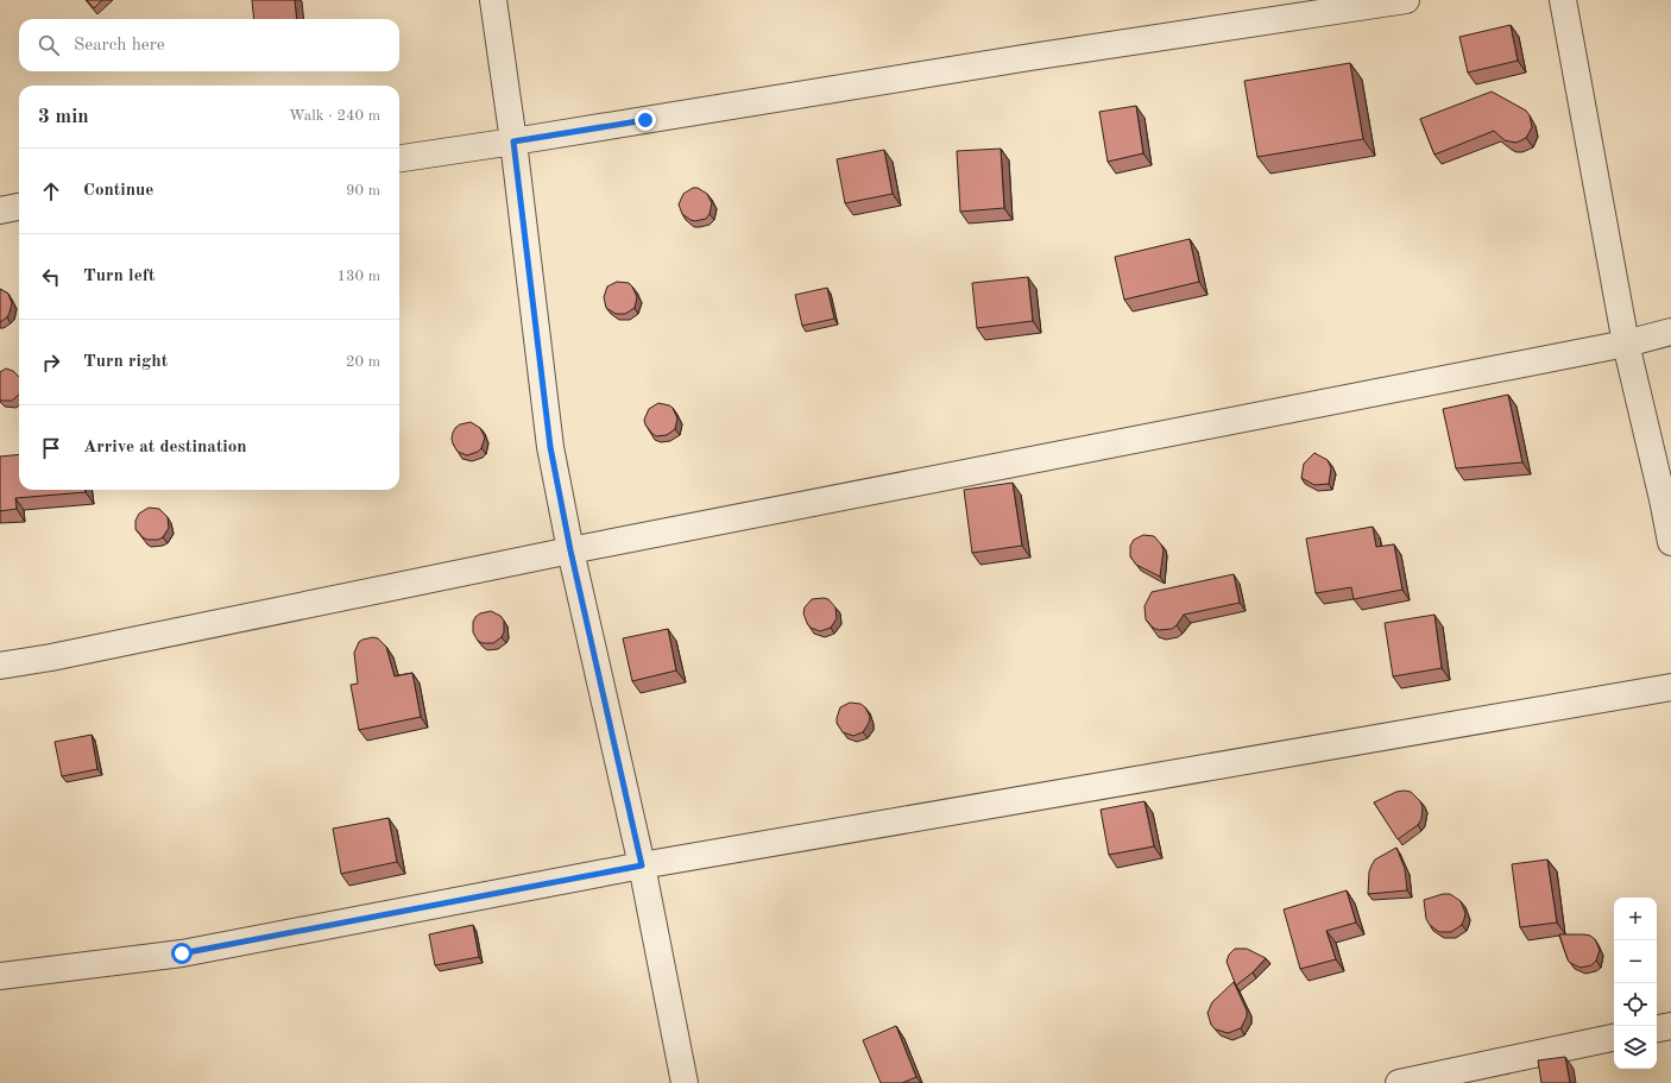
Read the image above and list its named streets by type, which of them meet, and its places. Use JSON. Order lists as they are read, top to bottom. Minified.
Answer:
{"page":{"search":"Search here","heading":["3 min","Walk · 240 m"],"list":[["Continue","90 m"],["Turn left","130 m"],["Turn right","20 m"],"Arrive at destination"],"map_buttons":["+","−"]}}
